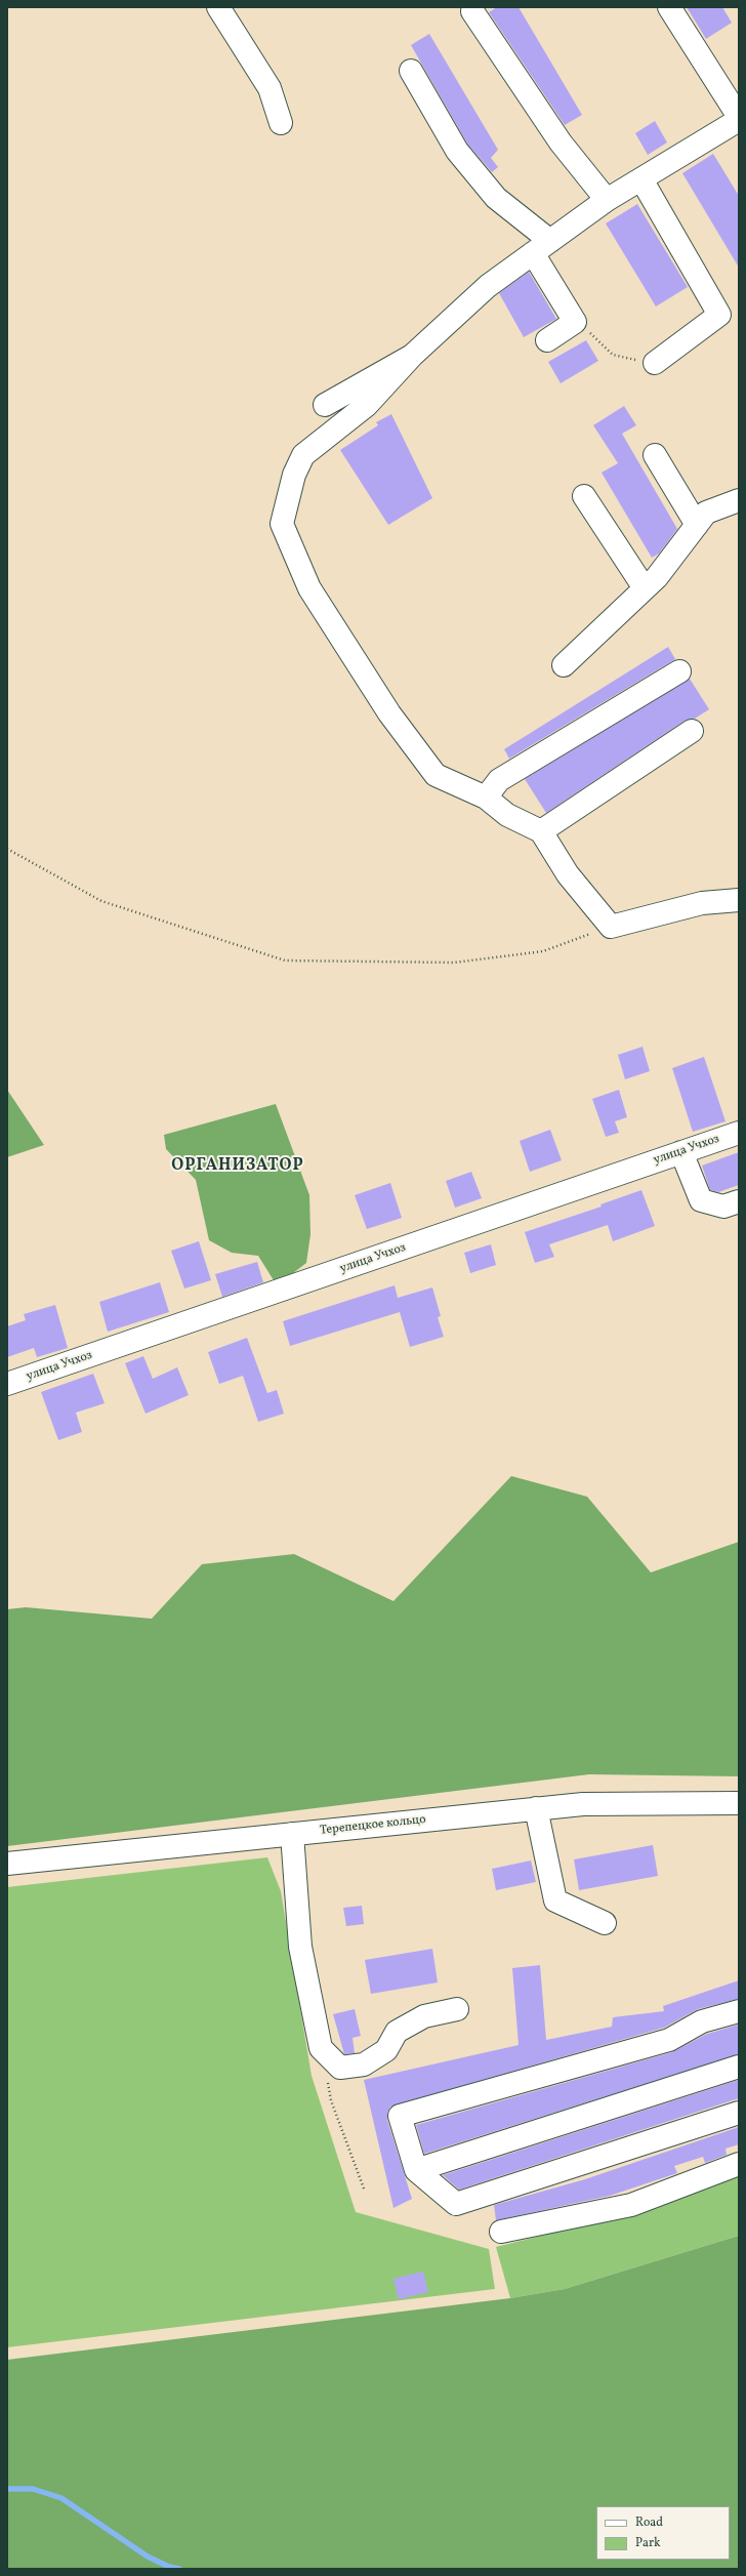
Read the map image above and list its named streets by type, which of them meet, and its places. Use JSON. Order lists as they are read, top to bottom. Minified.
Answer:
{"streets":{"street":["улица Учхоз","Терепецкое кольцо"]},"districts":["ОРГАНИЗАТОР"],"legend":["Road","Park"]}
